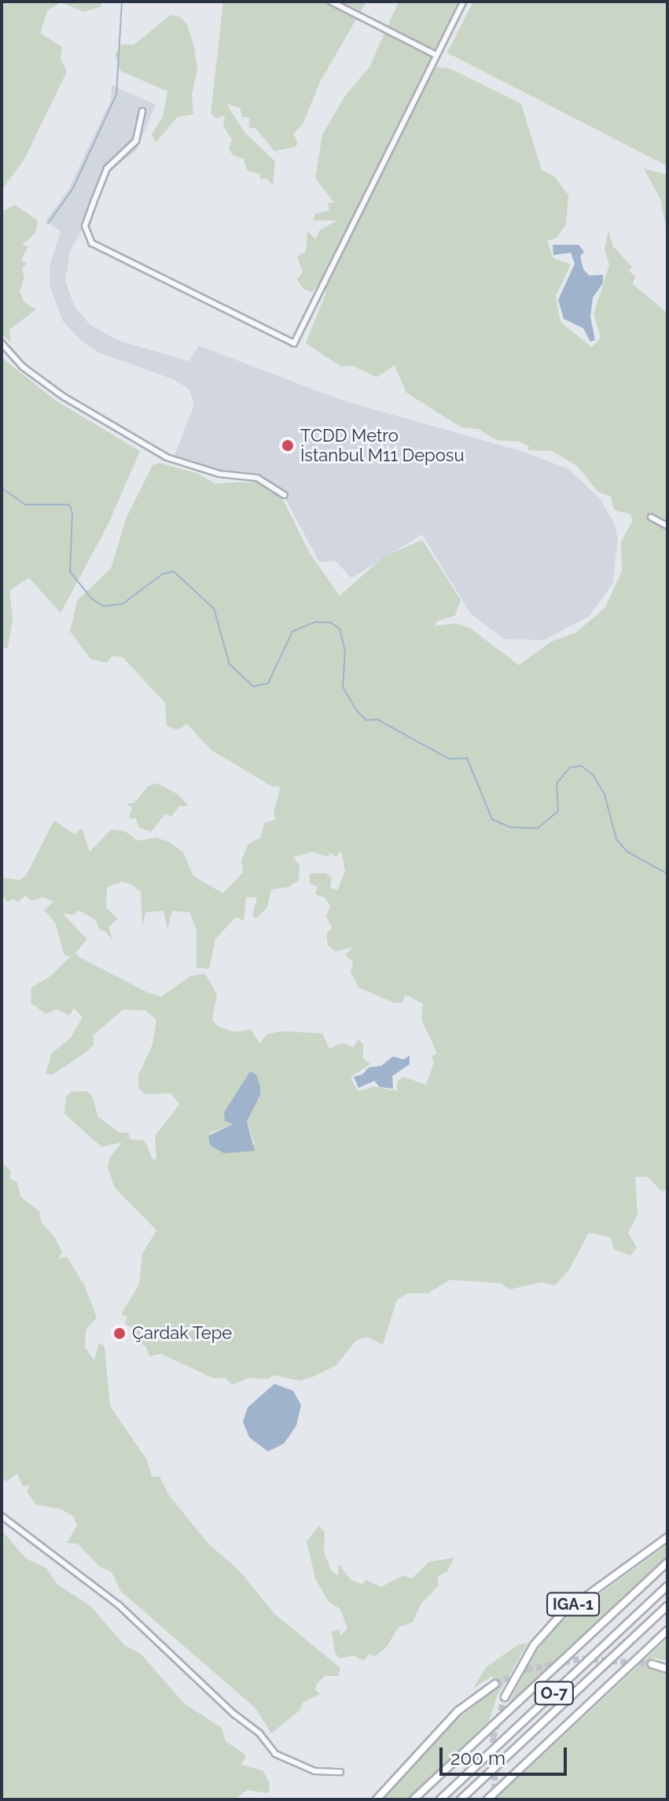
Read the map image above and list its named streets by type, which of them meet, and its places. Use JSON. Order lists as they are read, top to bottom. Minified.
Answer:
{"streets":{"highway":["IGA-1","O-7"]},"places":["TCDD Metro İstanbul M11 Deposu","Çardak Tepe"],"scale_bar":"200 m"}
